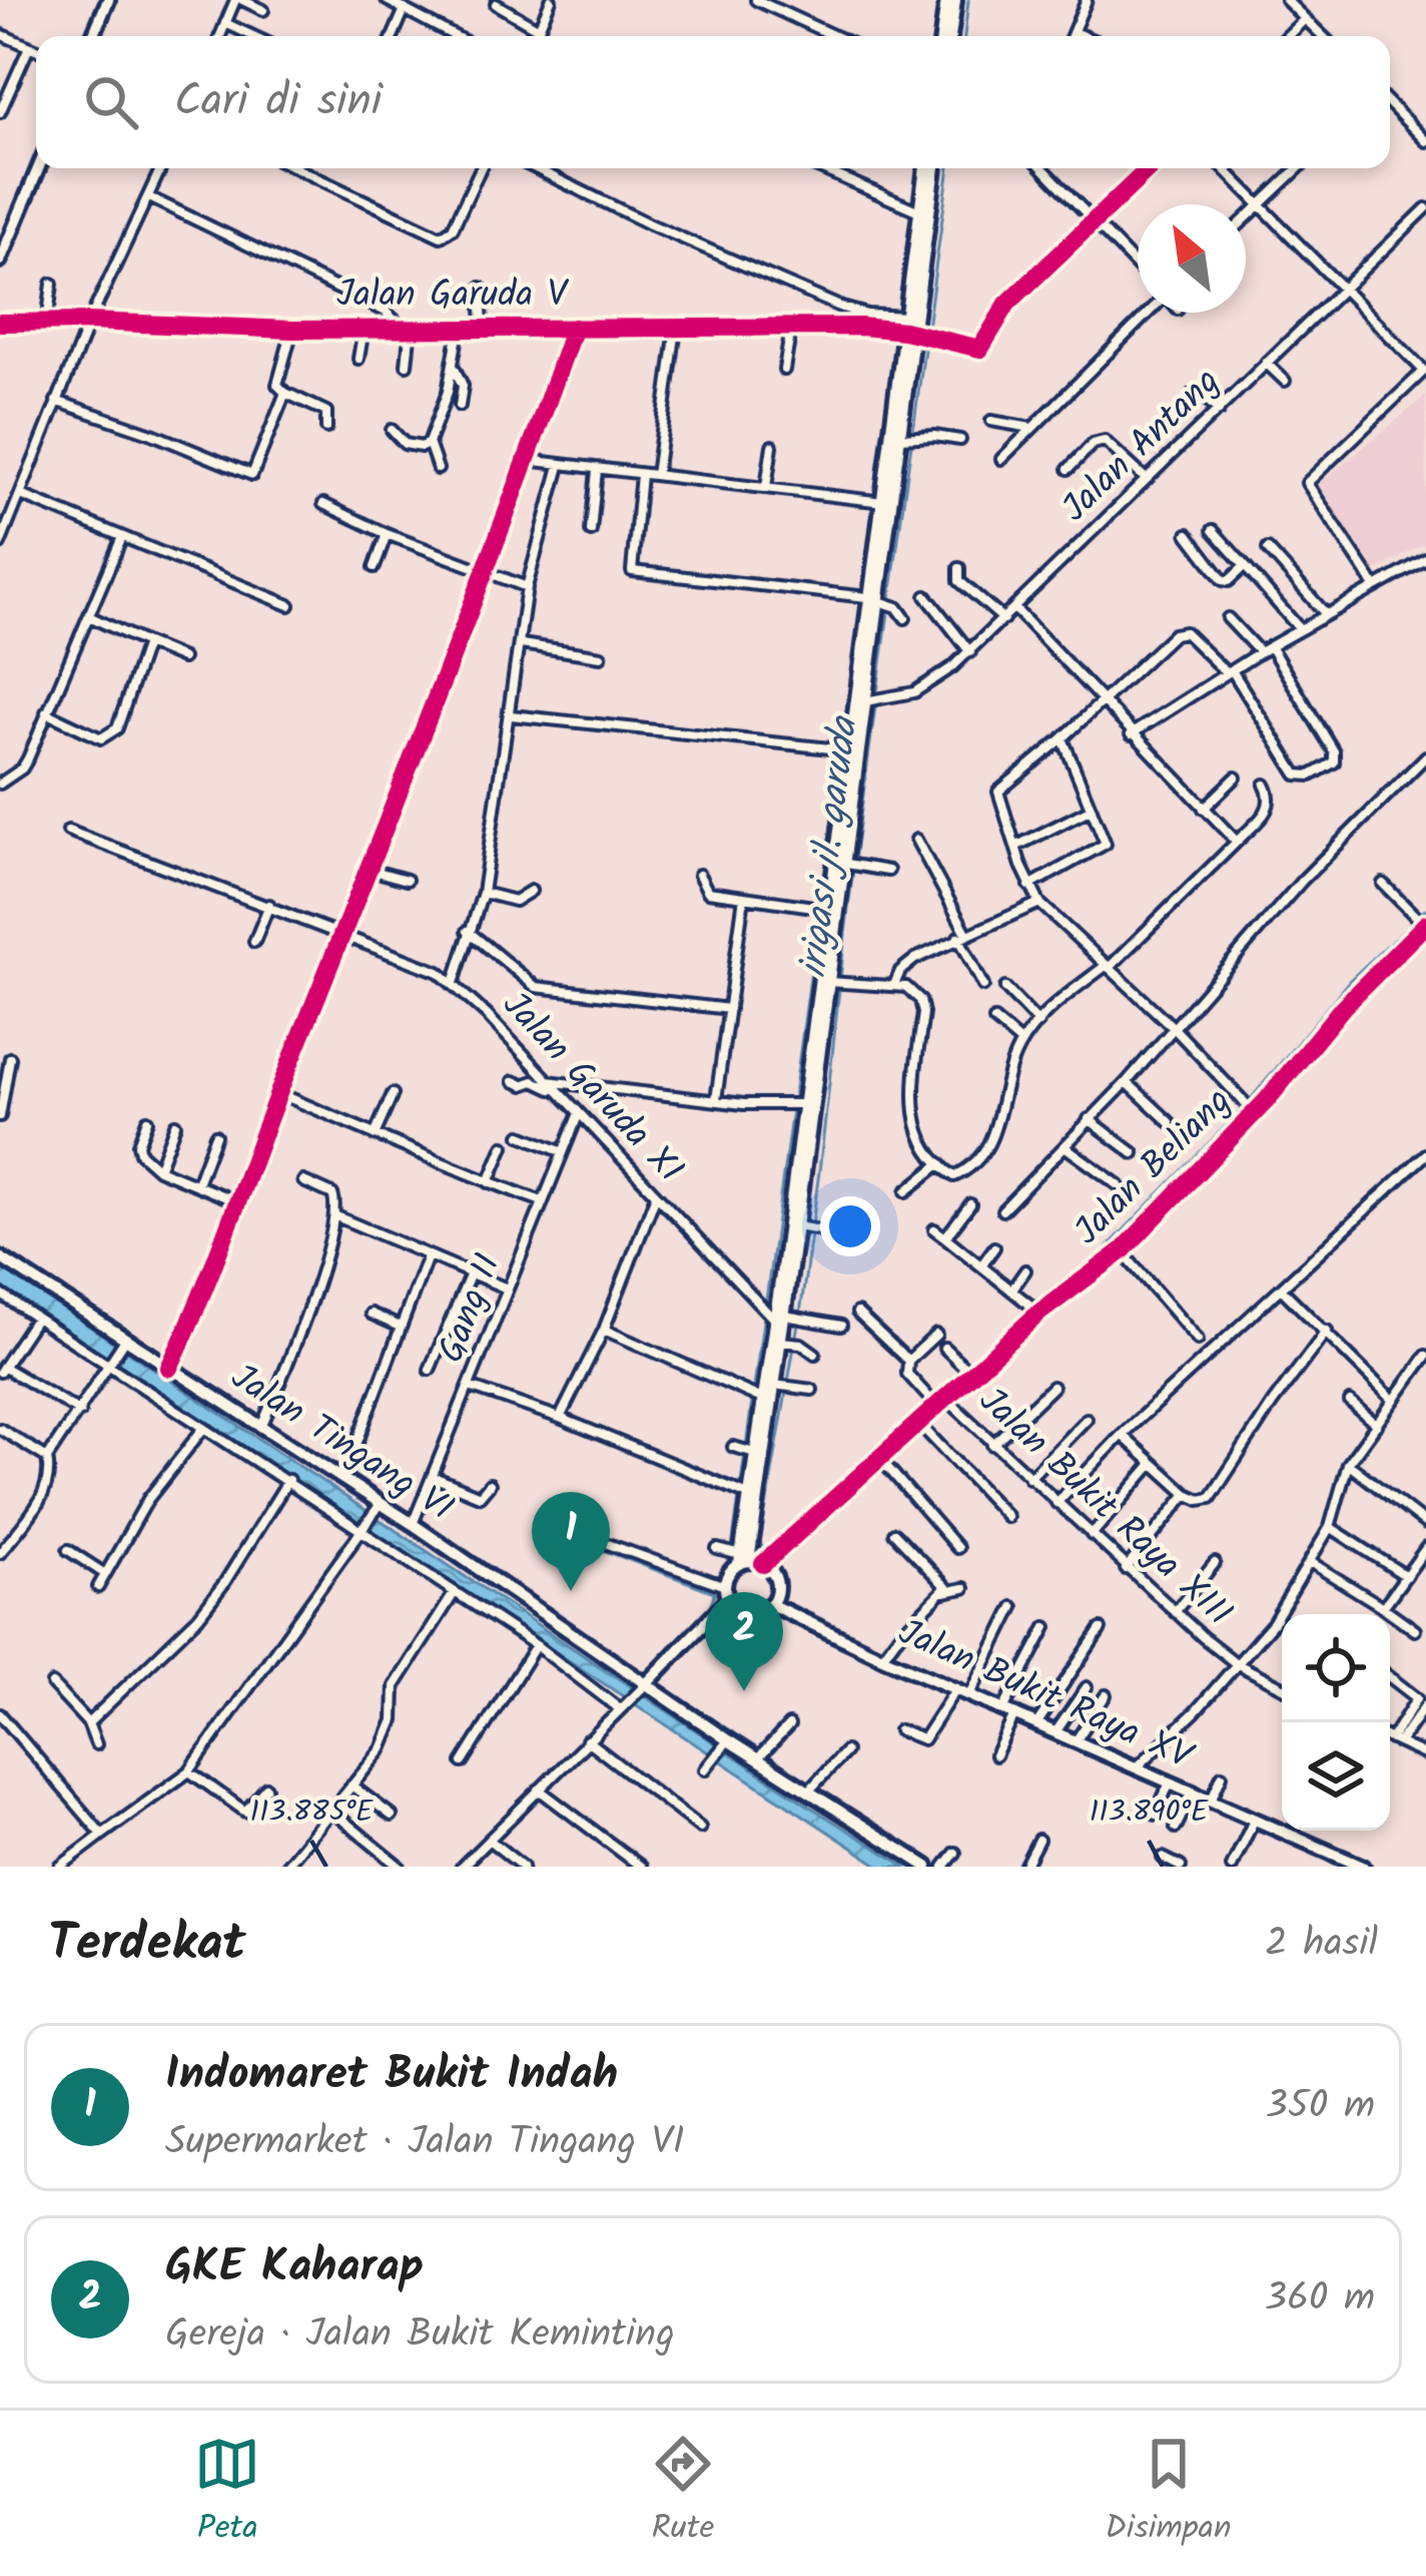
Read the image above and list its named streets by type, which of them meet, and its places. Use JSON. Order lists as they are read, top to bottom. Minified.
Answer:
{"streets":{"main road":["Jalan Beliang","Jalan Tingang VI","Jalan Bukit Raya XV"],"street":["Jalan Garuda V","Jalan Antang","Jalan Garuda XI","Gang II","Jalan Bukit Raya XIII"]},"crossings":[["Jalan Garuda XI","Gang II"],["Jalan Beliang","Jalan Bukit Raya XIII"],["Jalan Beliang","Jalan Bukit Raya XV"],["Gang II","Jalan Tingang VI"]],"water":["irigasi jl. garuda"],"north":"top left","page":{"search":"Cari di sini","pins":["1","2"],"heading":["Terdekat","2 hasil"],"list":[{"mark":"1","name":"Indomaret Bukit Indah","note":"Supermarket · Jalan Tingang VI","value":"350 m"},{"mark":"2","name":"GKE Kaharap","note":"Gereja · Jalan Bukit Keminting","value":"360 m"}],"nav":["Peta","Rute","Disimpan"]},"coordinates":["113.885°E","113.890°E"]}
